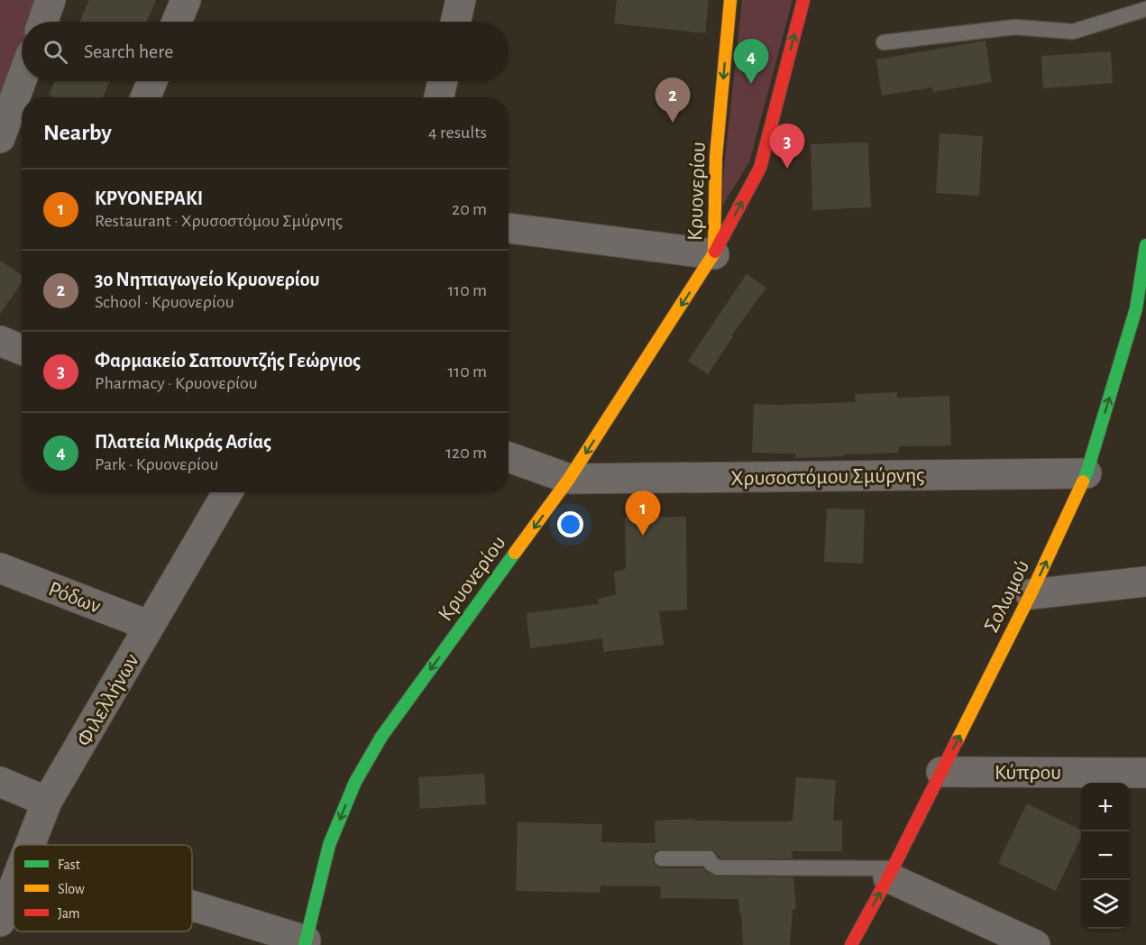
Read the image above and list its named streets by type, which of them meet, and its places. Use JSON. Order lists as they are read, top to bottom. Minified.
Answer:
{"streets":{"main road":["Κρυονερίου","Σολωμού"],"street":["Χρυσοστόμου Σμύρνης","Ρόδων","Φιλελλήνων","Κύπρου"]},"crossings":[["Κρυονερίου","Χρυσοστόμου Σμύρνης"],["Χρυσοστόμου Σμύρνης","Σολωμού"],["Σολωμού","Κύπρου"],["Ρόδων","Φιλελλήνων"]],"one_way":["Σολωμού"],"legend":["Fast","Slow","Jam"],"page":{"search":"Search here","pins":["4","2","3","1"],"heading":["Nearby","4 results"],"list":[{"mark":"1","name":"ΚΡΥΟΝΕΡΑΚΙ","note":"Restaurant · Χρυσοστόμου Σμύρνης","value":"20 m"},{"mark":"2","name":"3ο Νηπιαγωγείο Κρυονερίου","note":"School · Κρυονερίου","value":"110 m"},{"mark":"3","name":"Φαρμακείο Σαπουντζής Γεώργιος","note":"Pharmacy · Κρυονερίου","value":"110 m"},{"mark":"4","name":"Πλατεία Μικράς Ασίας","note":"Park · Κρυονερίου","value":"120 m"}],"map_buttons":["+","−"]}}
